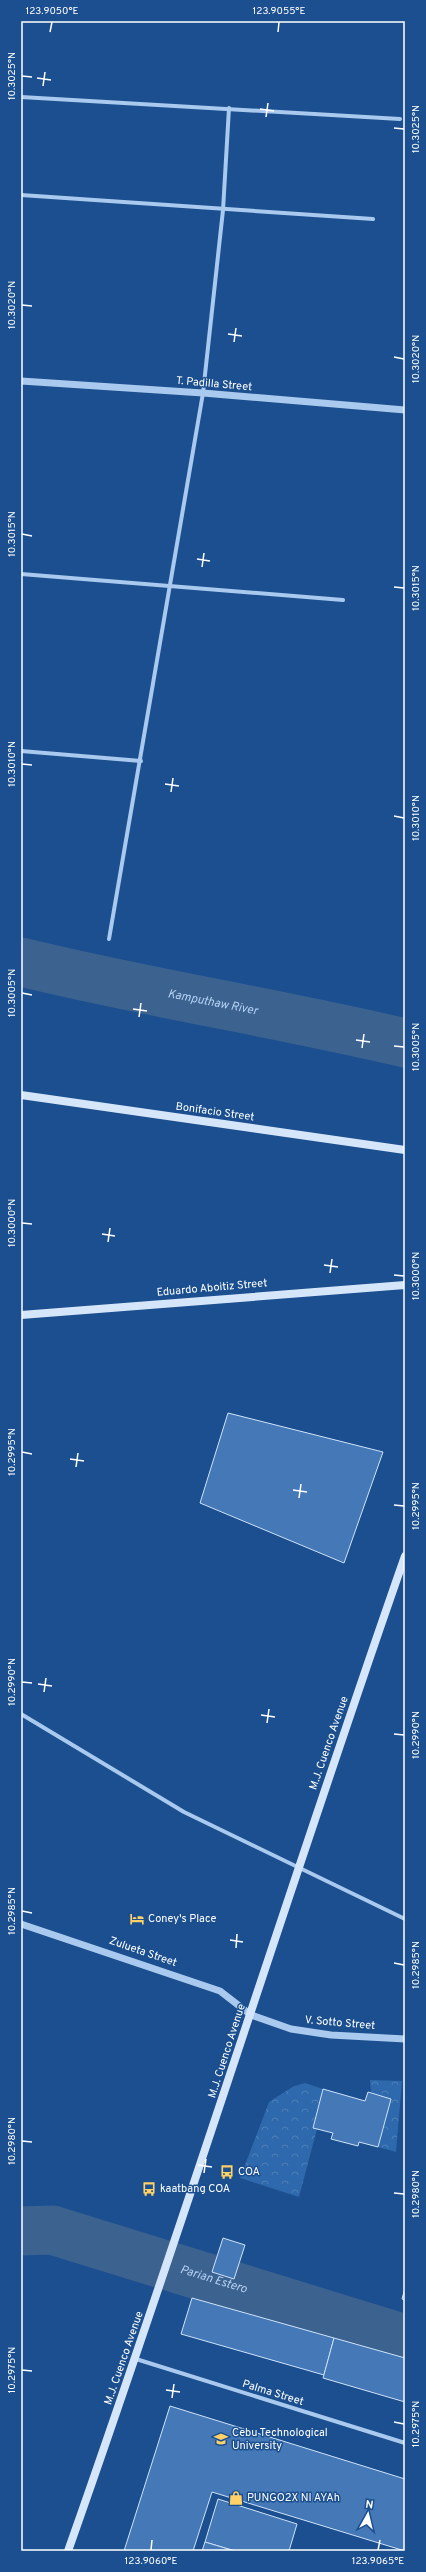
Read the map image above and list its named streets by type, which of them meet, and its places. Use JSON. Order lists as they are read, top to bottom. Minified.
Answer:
{"streets":{"main road":["Bonifacio Street","Eduardo Aboitiz Street","M.J. Cuenco Avenue"],"street":["T. Padilla Street","Zulueta Street","V. Sotto Street","Palma Street"]},"crossings":[["M.J. Cuenco Avenue","Zulueta Street"],["M.J. Cuenco Avenue","V. Sotto Street"],["M.J. Cuenco Avenue","Palma Street"],["Zulueta Street","V. Sotto Street"]],"water":["Kamputhaw River","Parian Estero"],"places":{"hotel":["Coney's Place"],"bus stop":["COA","kaatbang COA"],"school or university":["Cebu Technological University"],"shop":["PUNGO2X NI AYAh"]},"north":"top","coordinates":["123.9050°E","123.9055°E","10.3025°N","10.3020°N","10.3015°N","10.3010°N","10.3005°N","10.3000°N","10.2995°N","10.2990°N","10.2985°N","10.2980°N","10.2975°N","123.9060°E","123.9065°E"]}
